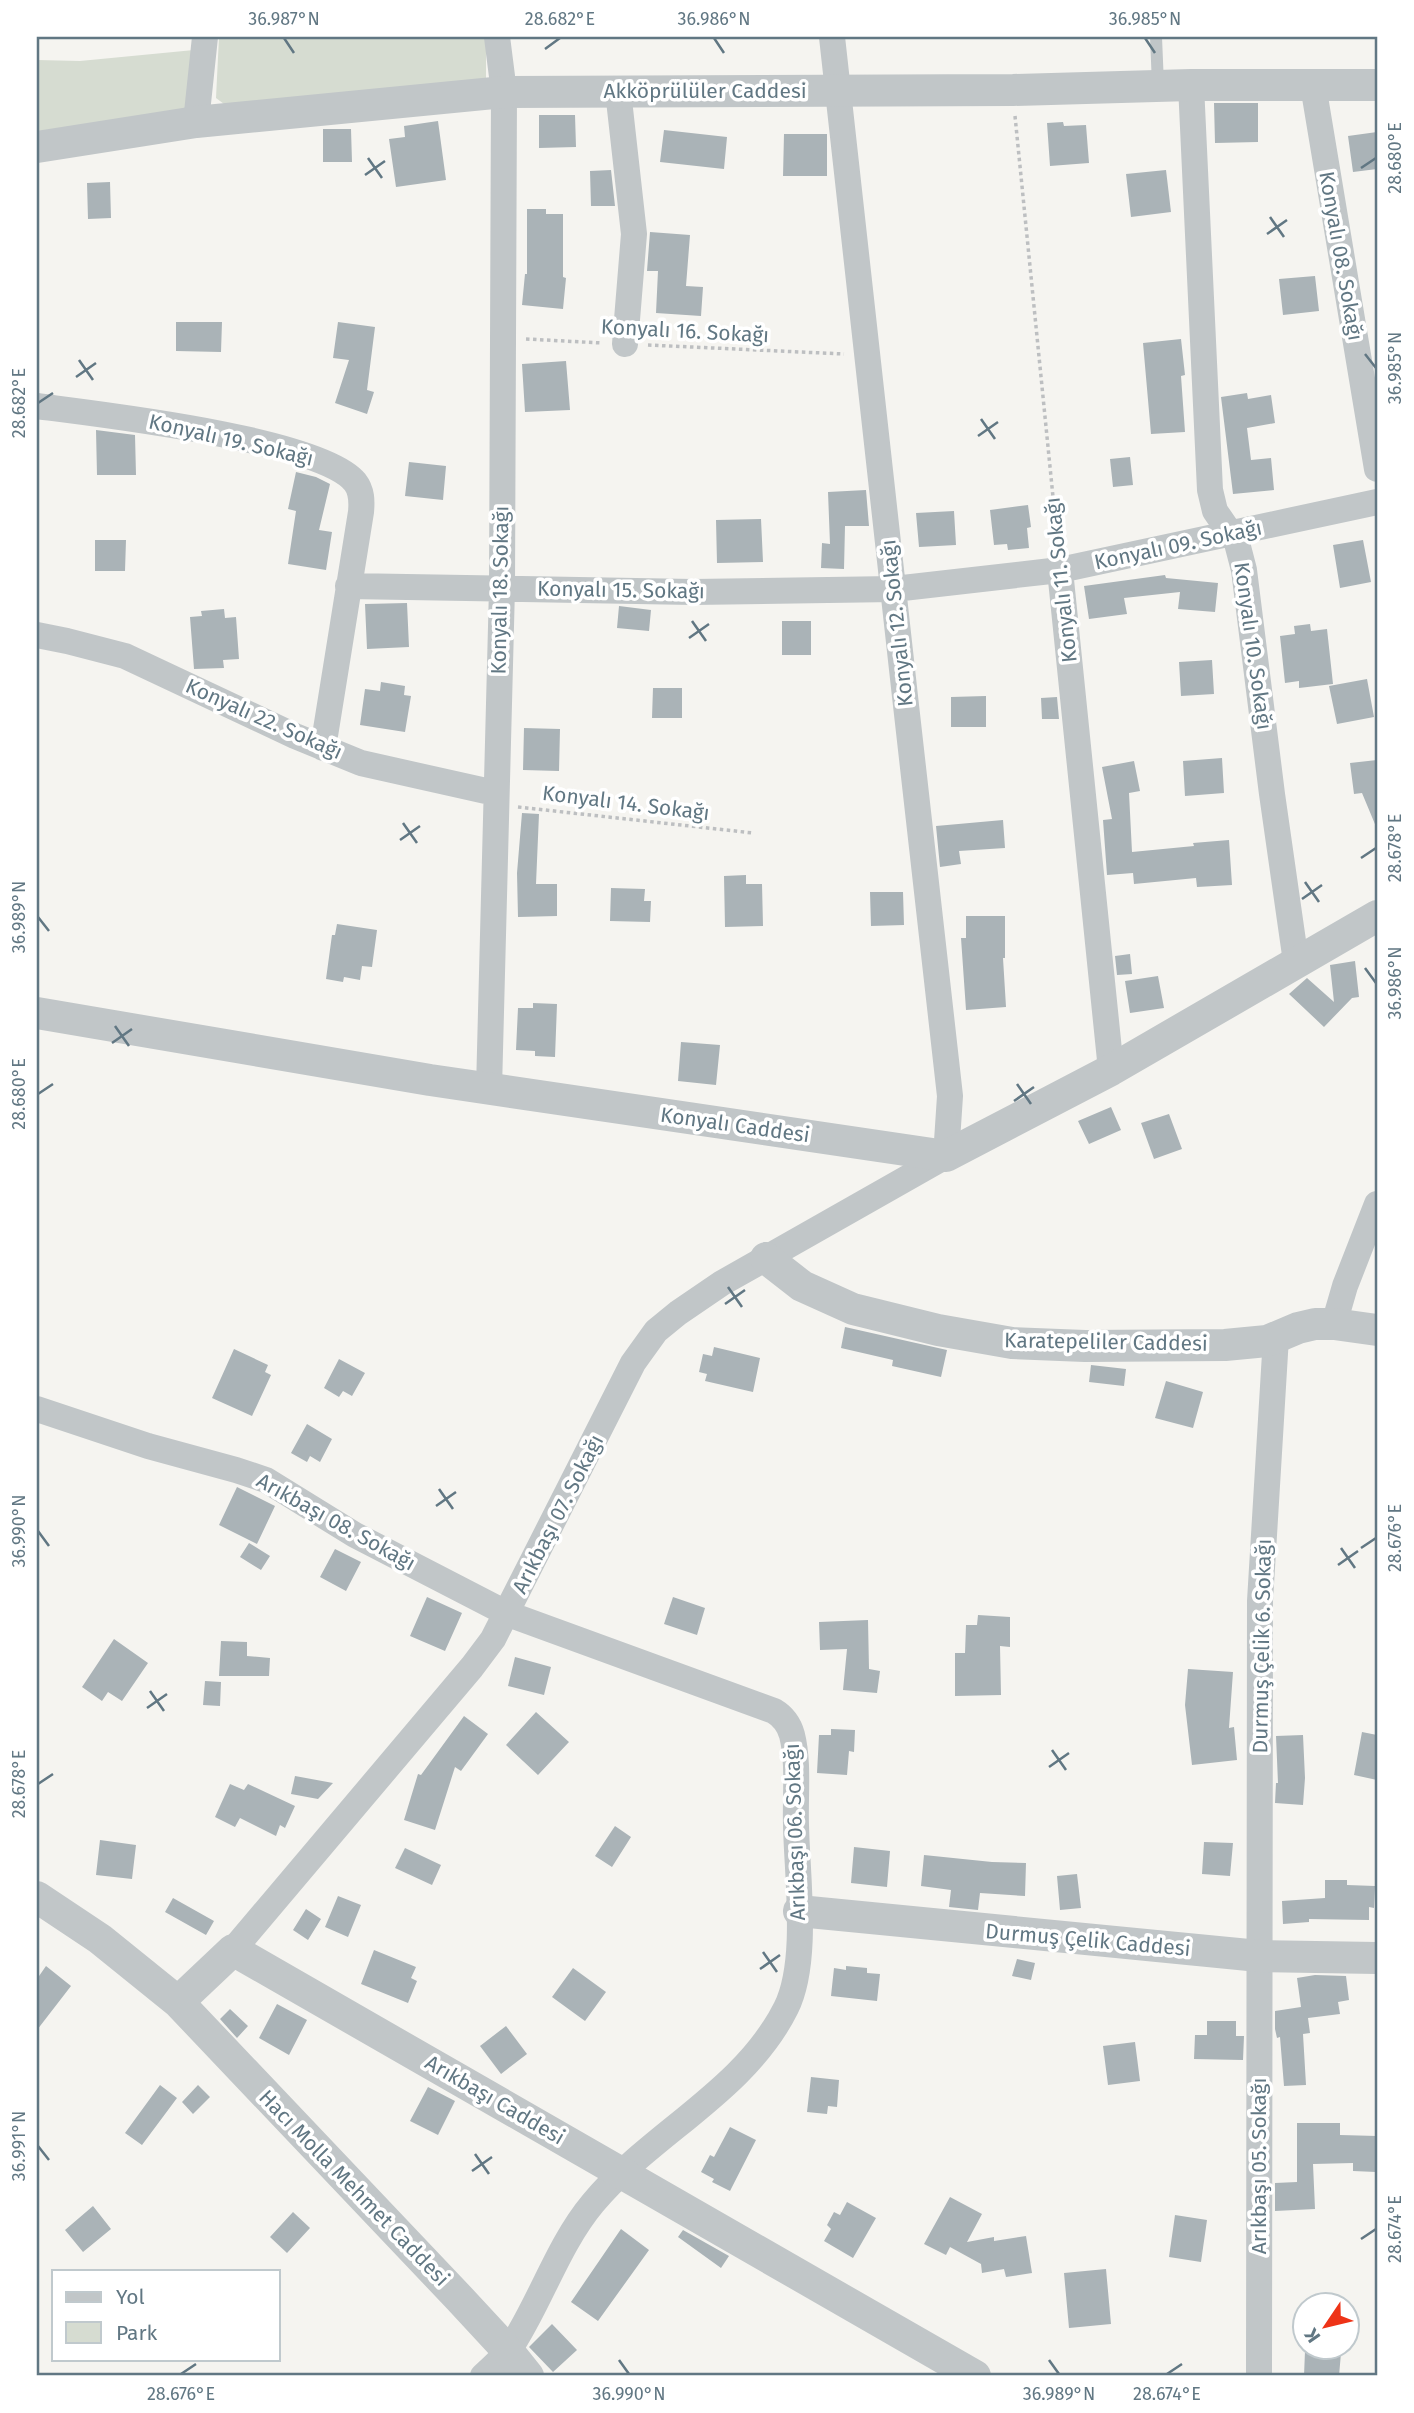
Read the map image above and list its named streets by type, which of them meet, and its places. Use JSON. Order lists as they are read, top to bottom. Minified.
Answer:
{"streets":{"street":["Akköprülüler Caddesi","Konyalı 08. Sokağı","Konyalı 19. Sokağı","Konyalı 09. Sokağı","Konyalı 11. Sokağı","Konyalı 18. Sokağı","Konyalı 15. Sokağı","Konyalı 12. Sokağı","Konyalı 10. Sokağı","Konyalı 22. Sokağı","Konyalı Caddesi","Karatepeliler Caddesi","Arıkbaşı 07. Sokağı","Arıkbaşı 08. Sokağı","Durmuş Çelik 6. Sokağı","Arıkbaşı 06. Sokağı","Durmuş Çelik Caddesi","Arıkbaşı Caddesi","Arıkbaşı 05. Sokağı","Hacı Molla Mehmet Caddesi"],"path":["Konyalı 16. Sokağı","Konyalı 14. Sokağı"]},"crossings":[["Akköprülüler Caddesi","Konyalı 08. Sokağı"],["Akköprülüler Caddesi","Konyalı 11. Sokağı"],["Akköprülüler Caddesi","Konyalı 18. Sokağı"],["Akköprülüler Caddesi","Konyalı 12. Sokağı"],["Akköprülüler Caddesi","Konyalı 10. Sokağı"],["Konyalı 16. Sokağı","Konyalı 18. Sokağı"],["Konyalı 16. Sokağı","Konyalı 12. Sokağı"],["Konyalı 19. Sokağı","Konyalı 15. Sokağı"],["Konyalı 09. Sokağı","Konyalı 11. Sokağı"],["Konyalı 09. Sokağı","Konyalı 15. Sokağı"],["Konyalı 09. Sokağı","Konyalı 12. Sokağı"],["Konyalı 09. Sokağı","Konyalı 10. Sokağı"],["Konyalı 18. Sokağı","Konyalı 15. Sokağı"],["Konyalı 18. Sokağı","Konyalı 22. Sokağı"],["Konyalı 18. Sokağı","Konyalı 14. Sokağı"],["Konyalı 18. Sokağı","Konyalı Caddesi"],["Konyalı 15. Sokağı","Konyalı 12. Sokağı"],["Konyalı 12. Sokağı","Konyalı Caddesi"],["Konyalı 12. Sokağı","Arıkbaşı 07. Sokağı"],["Konyalı 22. Sokağı","Konyalı 14. Sokağı"],["Konyalı Caddesi","Arıkbaşı 07. Sokağı"],["Karatepeliler Caddesi","Arıkbaşı 07. Sokağı"],["Karatepeliler Caddesi","Durmuş Çelik 6. Sokağı"],["Arıkbaşı 07. Sokağı","Arıkbaşı 08. Sokağı"],["Arıkbaşı 07. Sokağı","Arıkbaşı 06. Sokağı"],["Arıkbaşı 07. Sokağı","Arıkbaşı Caddesi"],["Arıkbaşı 08. Sokağı","Arıkbaşı 06. Sokağı"],["Durmuş Çelik 6. Sokağı","Durmuş Çelik Caddesi"],["Durmuş Çelik 6. Sokağı","Arıkbaşı 05. Sokağı"],["Arıkbaşı 06. Sokağı","Durmuş Çelik Caddesi"],["Arıkbaşı 06. Sokağı","Arıkbaşı Caddesi"],["Arıkbaşı 06. Sokağı","Hacı Molla Mehmet Caddesi"],["Durmuş Çelik Caddesi","Arıkbaşı 05. Sokağı"]],"legend":["Yol","Park"],"north":"bottom left","coordinates":["36.987°N","28.682°E","36.986°N","36.985°N","28.680°E","28.678°E","36.989°N","36.990°N","28.676°E","36.991°N","28.674°E"]}
